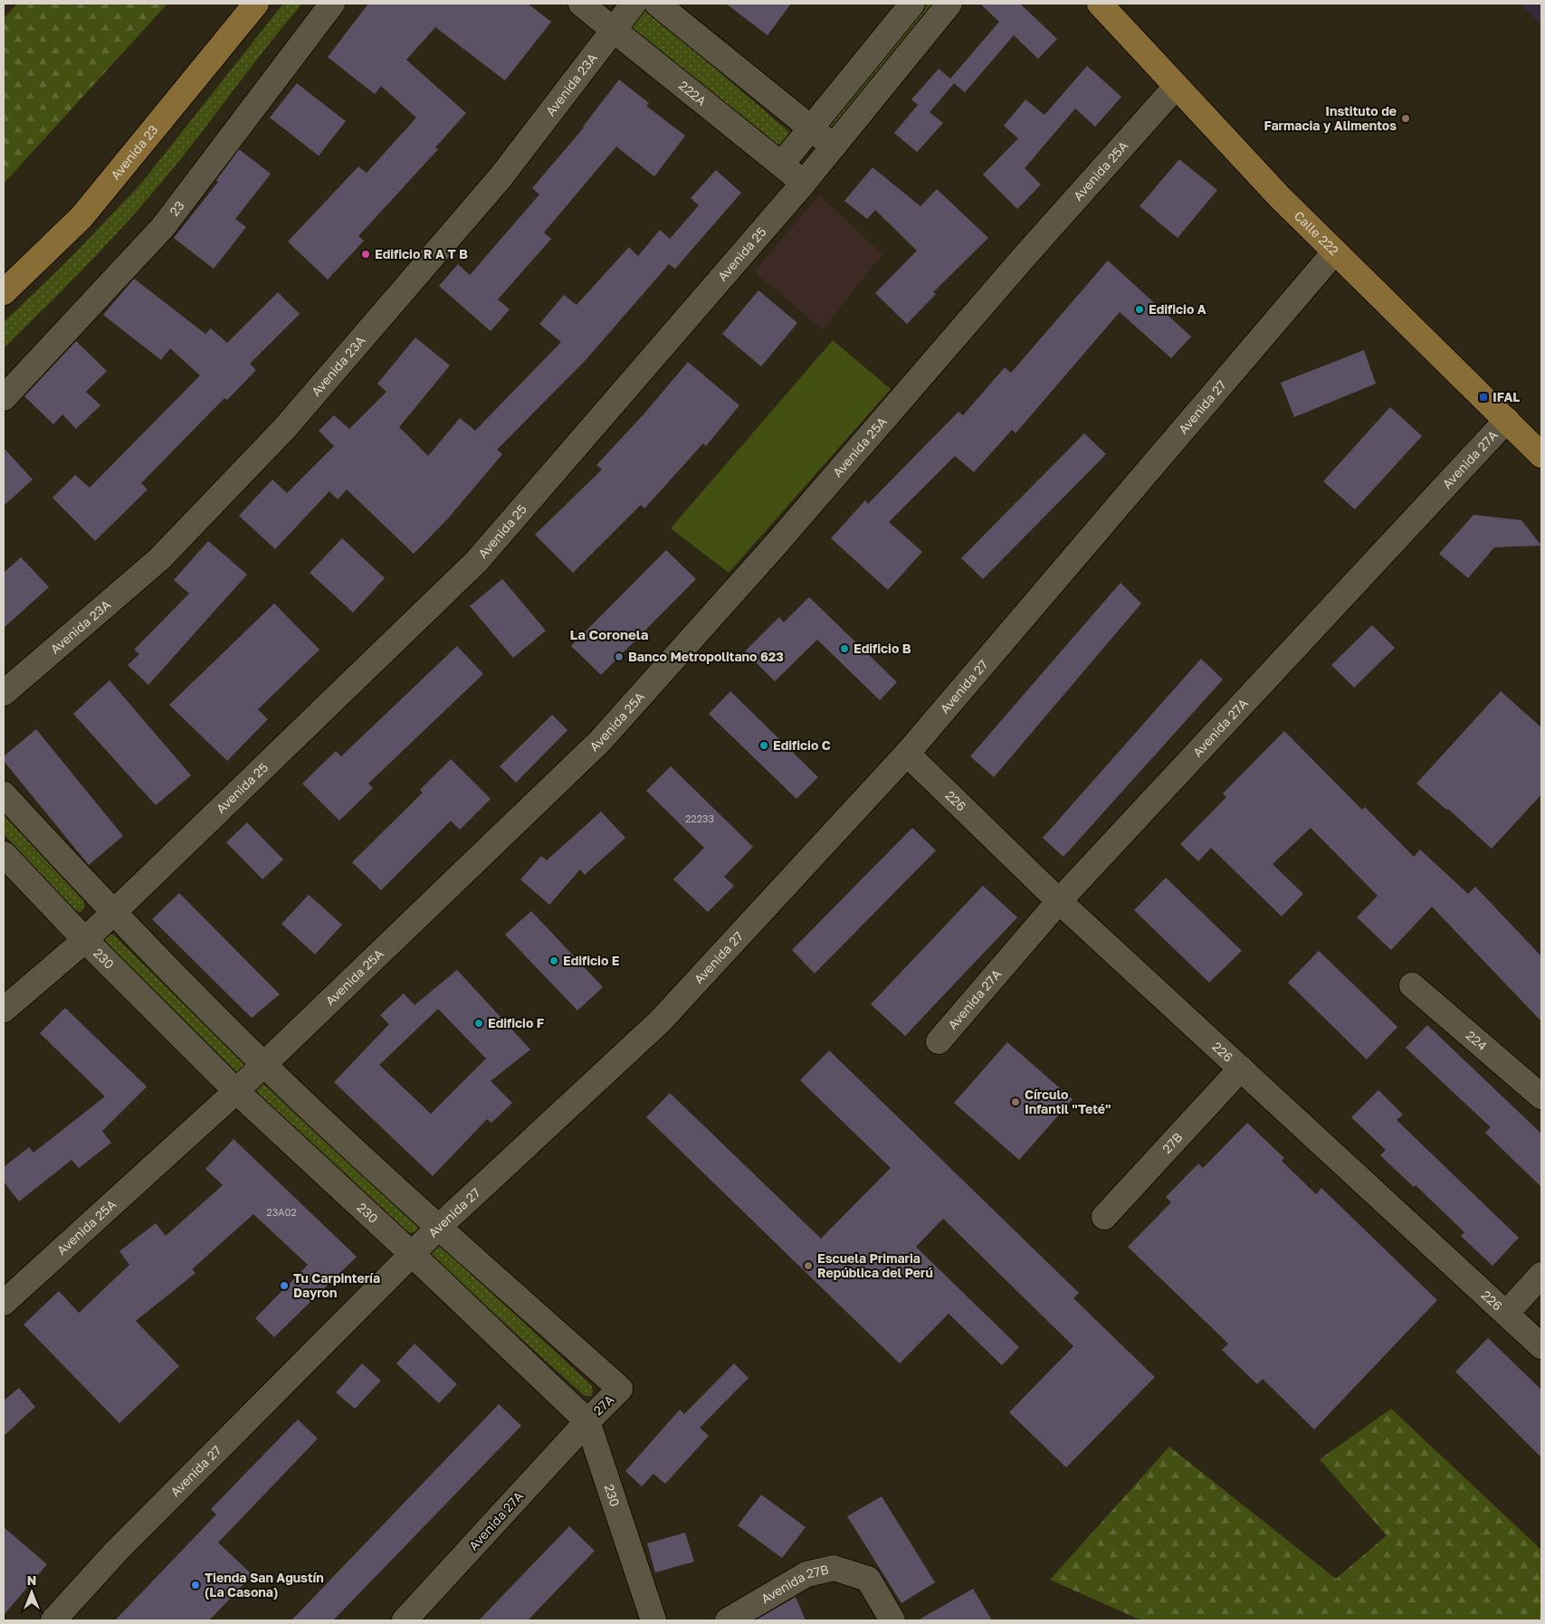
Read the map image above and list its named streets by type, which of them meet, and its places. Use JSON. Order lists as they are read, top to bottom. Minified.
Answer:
{"streets":{"main road":["Avenida 23","Calle 222"],"street":["Avenida 23A","222A","Avenida 25A","23","Avenida 25","Avenida 27","Avenida 27A","226","230","224","27B","27A","Avenida 27B"]},"crossings":[["Avenida 23A","222A"],["222A","Avenida 25"],["Avenida 25A","Calle 222"],["Avenida 25A","230"],["Calle 222","Avenida 27"],["Calle 222","Avenida 27A"],["Avenida 25","230"],["Avenida 27","226"],["Avenida 27","230"],["Avenida 27","27A"],["Avenida 27A","226"],["Avenida 27A","230"],["Avenida 27A","27A"],["226","27B"],["230","27A"]],"districts":["La Coronela"],"places":{"other":["Instituto de Farmacia y Alimentos","Edificio R A T B","Edificio A","Edificio B","Banco Metropolitano 623","Edificio C","Edificio E","Edificio F","Círculo Infantil \"Teté\"","Escuela Primaria República del Perú","Tu Carpintería Dayron","Tienda San Agustín (La Casona)"],"transit":["IFAL"]},"house_numbers":["22233","23A02"],"north":"top"}
